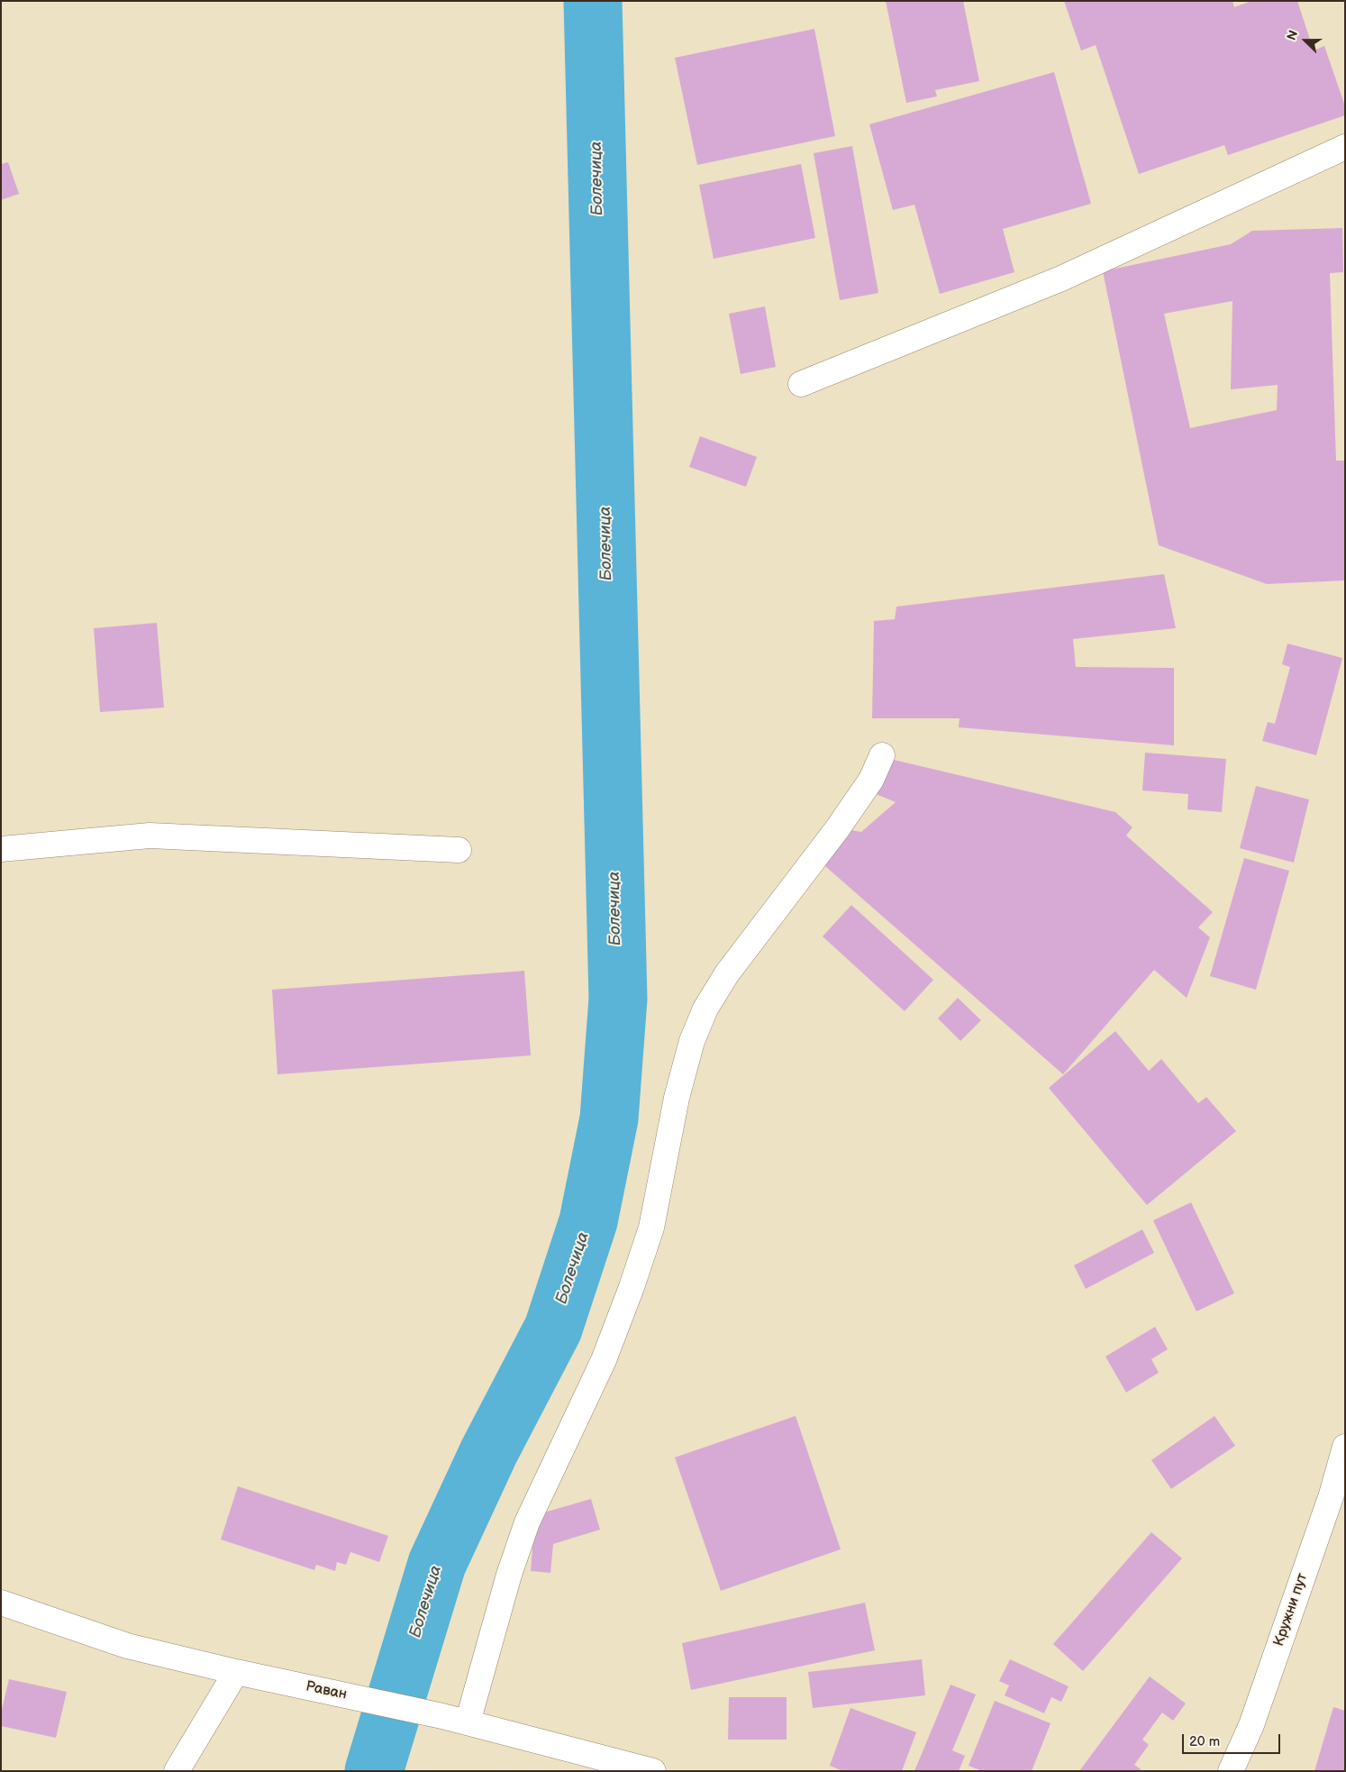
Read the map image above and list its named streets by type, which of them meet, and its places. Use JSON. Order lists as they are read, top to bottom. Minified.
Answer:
{"streets":{"street":["Кружни пут","Раван"]},"water":["Болечица"],"scale_bar":"20 m","north":"left"}
